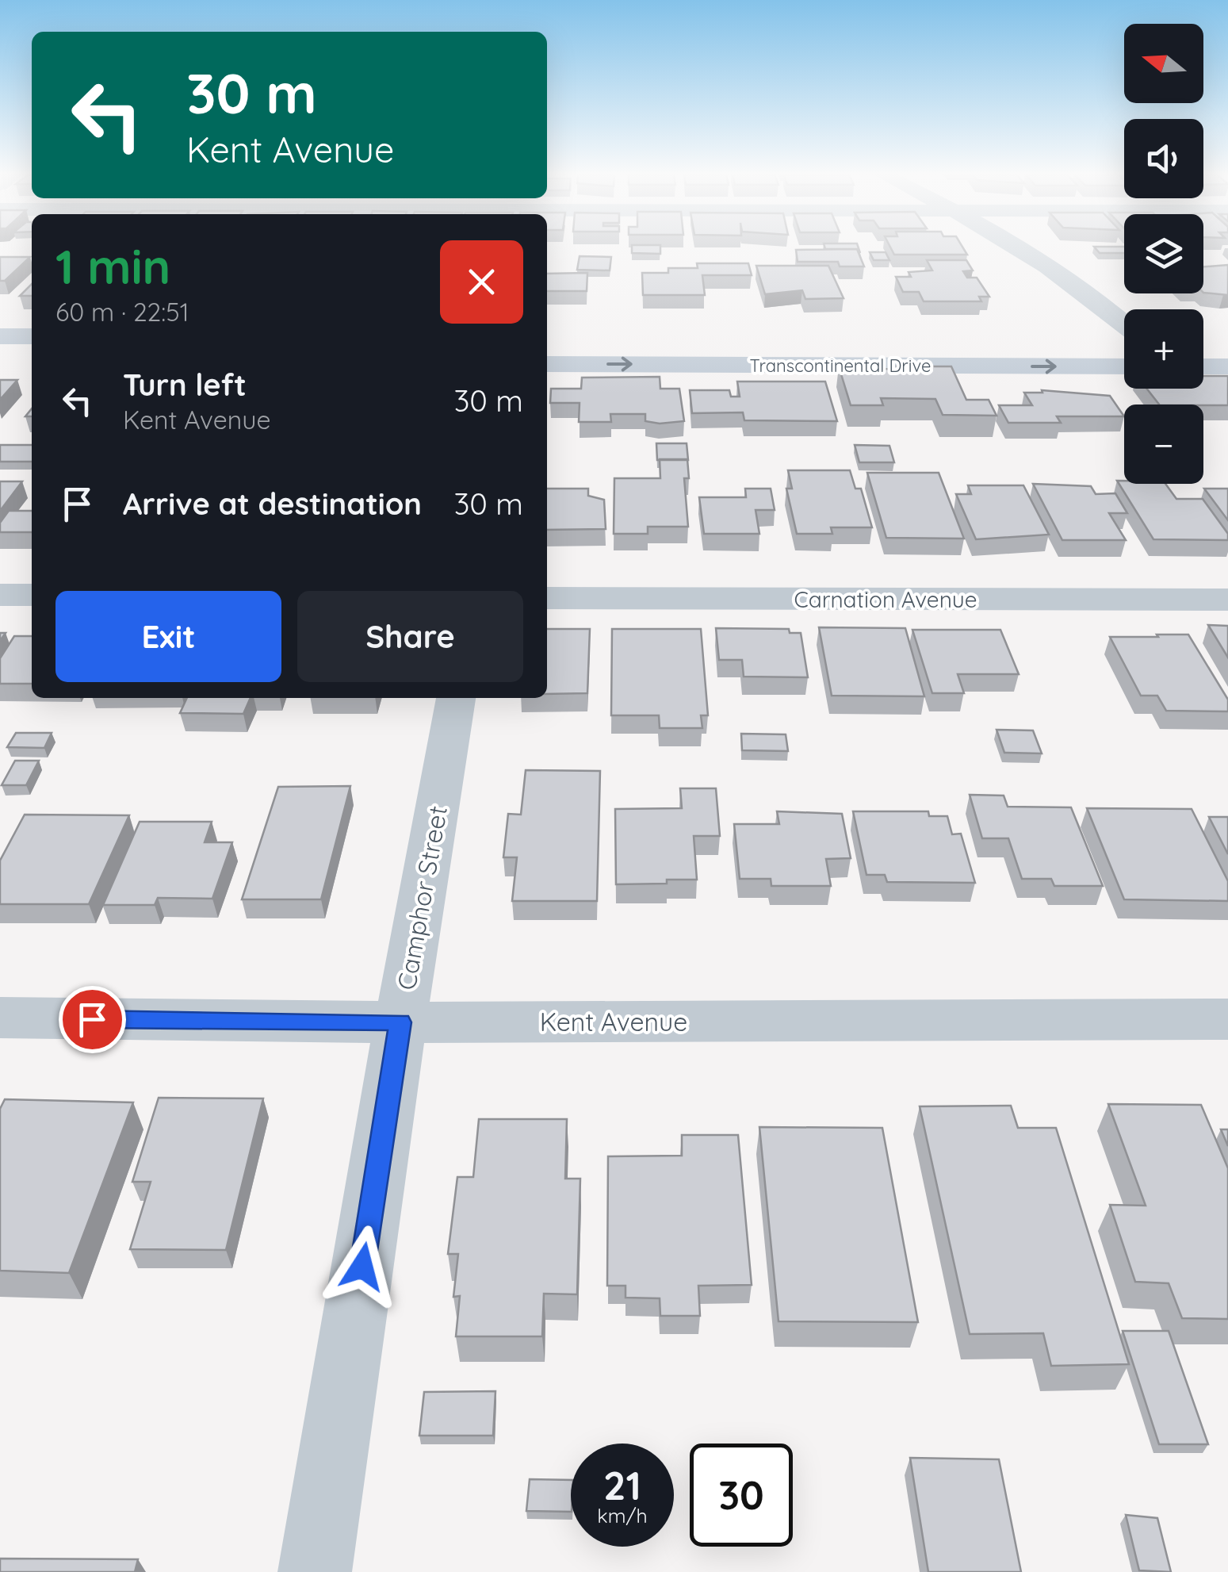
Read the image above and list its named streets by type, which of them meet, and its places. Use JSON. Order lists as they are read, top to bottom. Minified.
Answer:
{"streets":{"street":["Transcontinental Drive","Carnation Avenue","Camphor Street","Kent Avenue"]},"crossings":[["Camphor Street","Kent Avenue"]],"one_way":["Transcontinental Drive"],"north":"left","page":{"map_buttons":["+","−"],"turn":["30 m","Kent Avenue"],"heading":["1 min","60 m · 22:51"],"list":[{"name":"Turn left","note":"Kent Avenue","value":"30 m"},{"name":"Arrive at destination","value":"30 m"}],"buttons":["Exit","Share"],"speed":"21 km/h","limit":"30"}}
